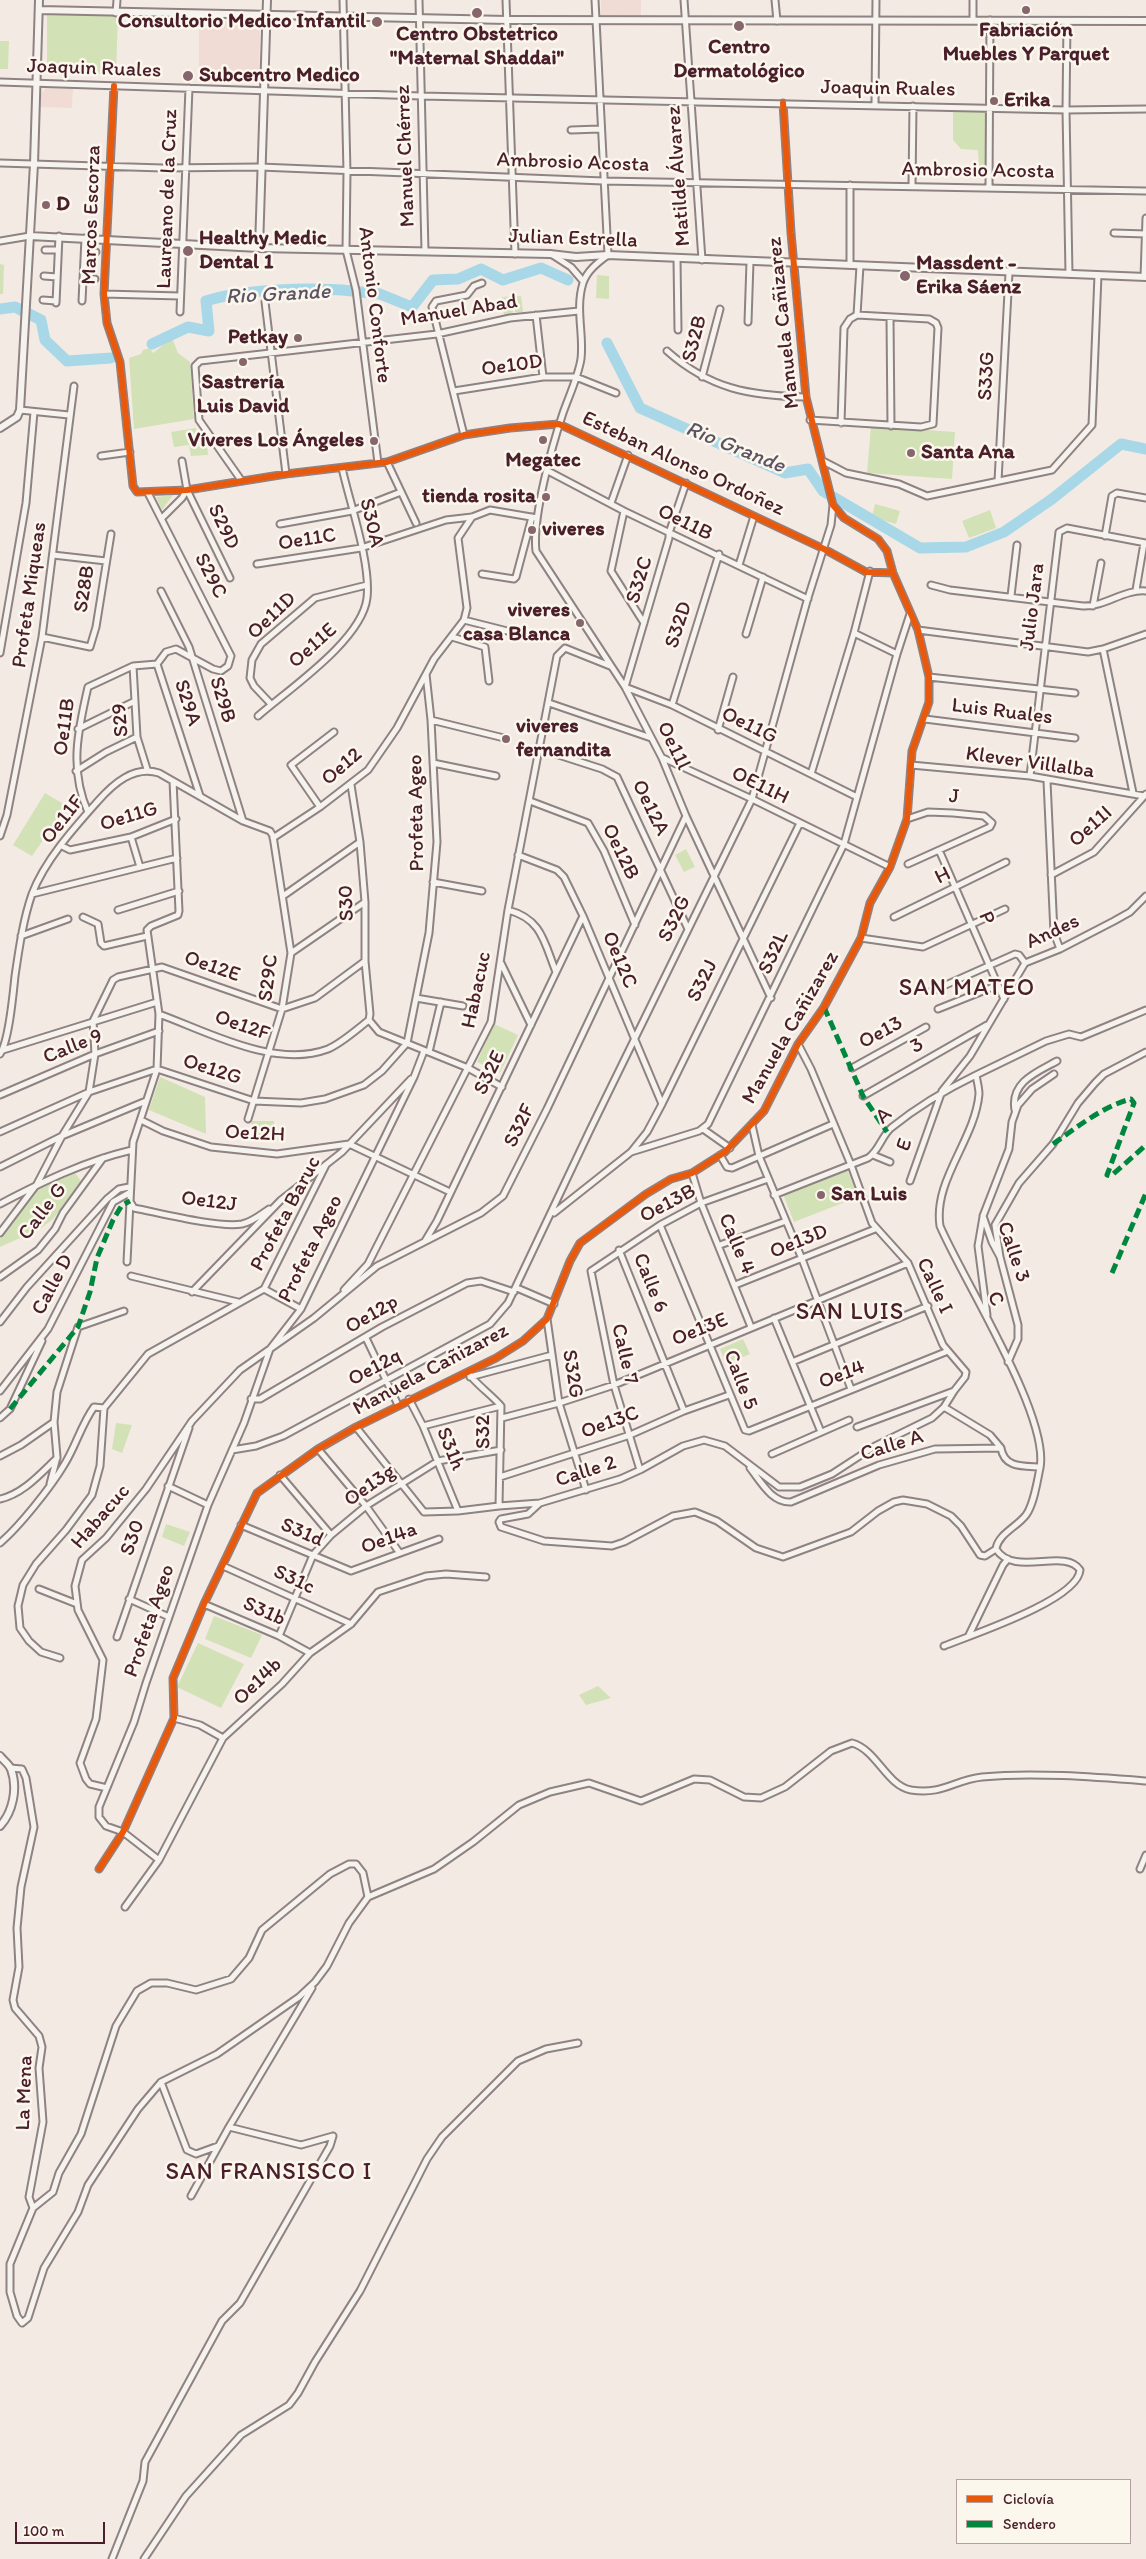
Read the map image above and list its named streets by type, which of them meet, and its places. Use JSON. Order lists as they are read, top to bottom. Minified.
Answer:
{"streets":{"street":["Joaquin Ruales","Manuel Chérrez","Ambrosio Acosta","Matilde Álvarez","Laureano de la Cruz","Marcos Escorza","Julian Estrella","Antonio Conforte","Manuel Abad","Manuela Cañizarez","S32B","Oe10D","S33G","Esteban Alonso Ordoñez","S30A","Oe11B","S29D","Oe11C","S29C","S32C","S28B","Profeta Miqueas","Julio Jara","Oe11D","S32D","Oe11E","S29B","S29A","Luis Ruales","S29","Oe11G","Oe11l","Klever Villalba","Oe12","OE11H","J","Oe12A","Profeta Ageo","Oe11F","Oe11I","Oe12B","H","S30","P","S32G","Andes","S32L","Oe12C","Oe12E","S32J","Habacuc","Oe12F","Oe13","3","Calle 9","Oe12G","S32E","A","S32F","Oe12H","E","Oe12J","Oe13B","Calle G","Profeta Baruc","Oe13D","Calle 4","Calle 3","Calle 6","Calle D","Calle I","C","Oe12p","Oe13E","Calle 7","Oe12q","Oe14","Calle 5","Oe13C","S32","Calle A","S31h","Calle 2","Oe13g","S31d","Oe14a","S31c","S31b","Oe14b","La Mena"]},"crossings":[["Joaquin Ruales","Manuel Chérrez"],["Joaquin Ruales","Matilde Álvarez"],["Joaquin Ruales","Laureano de la Cruz"],["Joaquin Ruales","Marcos Escorza"],["Joaquin Ruales","Antonio Conforte"],["Joaquin Ruales","Manuela Cañizarez"],["Manuel Chérrez","Ambrosio Acosta"],["Manuel Chérrez","Julian Estrella"],["Ambrosio Acosta","Matilde Álvarez"],["Ambrosio Acosta","Laureano de la Cruz"],["Ambrosio Acosta","Marcos Escorza"],["Ambrosio Acosta","Antonio Conforte"],["Ambrosio Acosta","Manuela Cañizarez"],["Matilde Álvarez","Julian Estrella"],["Laureano de la Cruz","Julian Estrella"],["Marcos Escorza","Julian Estrella"],["Marcos Escorza","Esteban Alonso Ordoñez"],["Julian Estrella","Antonio Conforte"],["Julian Estrella","Manuela Cañizarez"],["Julian Estrella","S33G"],["Antonio Conforte","Manuel Abad"],["Antonio Conforte","Esteban Alonso Ordoñez"],["Manuel Abad","Esteban Alonso Ordoñez"],["Manuela Cañizarez","Esteban Alonso Ordoñez"],["Manuela Cañizarez","Luis Ruales"],["Manuela Cañizarez","Klever Villalba"],["Manuela Cañizarez","J"],["Manuela Cañizarez","Profeta Ageo"],["Manuela Cañizarez","S32G"],["Manuela Cañizarez","S32L"],["Manuela Cañizarez","Calle 4"],["Manuela Cañizarez","Calle I"],["Manuela Cañizarez","Oe12p"],["Manuela Cañizarez","S32"],["Manuela Cañizarez","S31h"],["Manuela Cañizarez","S31d"],["Manuela Cañizarez","S31c"],["Manuela Cañizarez","S31b"],["Esteban Alonso Ordoñez","S30A"],["Esteban Alonso Ordoñez","S29D"],["Esteban Alonso Ordoñez","S29C"],["Esteban Alonso Ordoñez","S32C"],["Esteban Alonso Ordoñez","S32G"],["S30A","Oe11C"],["S30A","Oe11D"],["S30A","Oe11E"],["Oe11B","S32C"],["Oe11B","S32D"],["Oe11B","S29A"],["Oe11B","S29"],["Oe11B","Oe11F"],["Oe11B","S32G"],["Oe11C","Oe11l"],["S29C","S29B"],["S29C","S29A"],["S29C","Oe12"],["S29C","Oe12E"],["S29C","Oe12F"],["S29C","Oe12G"],["S32C","Oe11G"],["S32C","Oe11l"],["S28B","Profeta Miqueas"],["Julio Jara","Luis Ruales"],["Julio Jara","Klever Villalba"],["Oe11D","Oe11E"],["S32D","Oe11G"],["S29B","S29A"],["S29","Oe11F"],["Oe11G","Oe11l"],["Oe11G","Oe11F"],["Oe11G","S32G"],["Oe11G","S32L"],["Oe11l","OE11H"],["Oe11l","S32G"],["Oe11l","S32L"],["Oe11l","S32J"],["Oe11l","Habacuc"],["Oe11l","S32F"],["Klever Villalba","Oe11I"],["Oe12","Profeta Ageo"],["Oe12","S30"],["OE11H","S32G"],["OE11H","S32L"],["OE11H","S32J"],["J","P"],["Oe12A","S32G"],["Oe12A","Habacuc"],["Oe12A","S32F"],["Profeta Ageo","Habacuc"],["Profeta Ageo","Oe12G"],["Profeta Ageo","S32F"],["Profeta Ageo","Profeta Baruc"],["Profeta Ageo","Oe12p"],["Profeta Ageo","Oe12q"],["Oe12B","Habacuc"],["Oe12B","S32F"],["H","P"],["S30","Habacuc"],["S30","Oe12F"],["P","Andes"],["S32G","Oe12C"],["S32G","Oe12p"],["S32G","Oe13E"],["S32G","Oe12q"],["S32G","Oe13C"],["S32G","Calle 2"],["Andes","3"],["Andes","A"],["Andes","E"],["Oe12C","S32J"],["Oe12C","Habacuc"],["Oe12C","S32E"],["Oe12C","S32F"],["Habacuc","S32F"],["S32E","S32F"],["A","E"],["A","Calle I"],["Oe12H","Profeta Baruc"],["Oe13B","Calle 4"],["Oe13B","Calle 6"],["Oe13B","Calle 7"],["Oe13B","Calle 5"],["Oe13D","Calle 4"],["Oe13D","Calle I"],["Calle 4","Oe13E"],["Calle 3","C"],["Calle 6","Oe13E"],["Calle 6","Oe13C"],["Calle I","Oe13E"],["Calle I","Oe14"],["Oe12p","Oe12q"],["Oe13E","Calle 7"],["Oe13E","Calle 5"],["Oe13E","S32"],["Calle 7","Oe13C"],["Calle 7","Calle 2"],["Oe14","Calle 5"],["Calle 5","Oe13C"],["Oe13C","S32"],["S32","Calle 2"],["S32","Oe13g"],["Calle A","Calle 2"],["S31h","Calle 2"],["S31h","Oe13g"],["Calle 2","Oe13g"],["Oe13g","S31d"],["Oe13g","S31c"],["Oe13g","S31b"],["S31d","Oe14a"],["S31c","Oe14b"],["S31b","Oe14b"]],"districts":["SAN MATEO","SAN LUIS","SAN FRANSISCO I"],"water":["Rio Grande"],"places":["Fabriación Muebles Y Parquet","Centro Obstetrico \"Maternal Shaddai\"","Consultorio Medico Infantil","Centro Dermatológico","Subcentro Medico","Erika","D","Healthy Medic Dental 1","Massdent - Erika Sáenz","Petkay","Sastrería Luis David","Megatec","Víveres Los Ángeles","Santa Ana","tienda rosita","viveres","viveres casa Blanca","viveres fernandita","San Luis"],"legend":["Ciclovía","Sendero"],"scale_bar":"100 m"}
